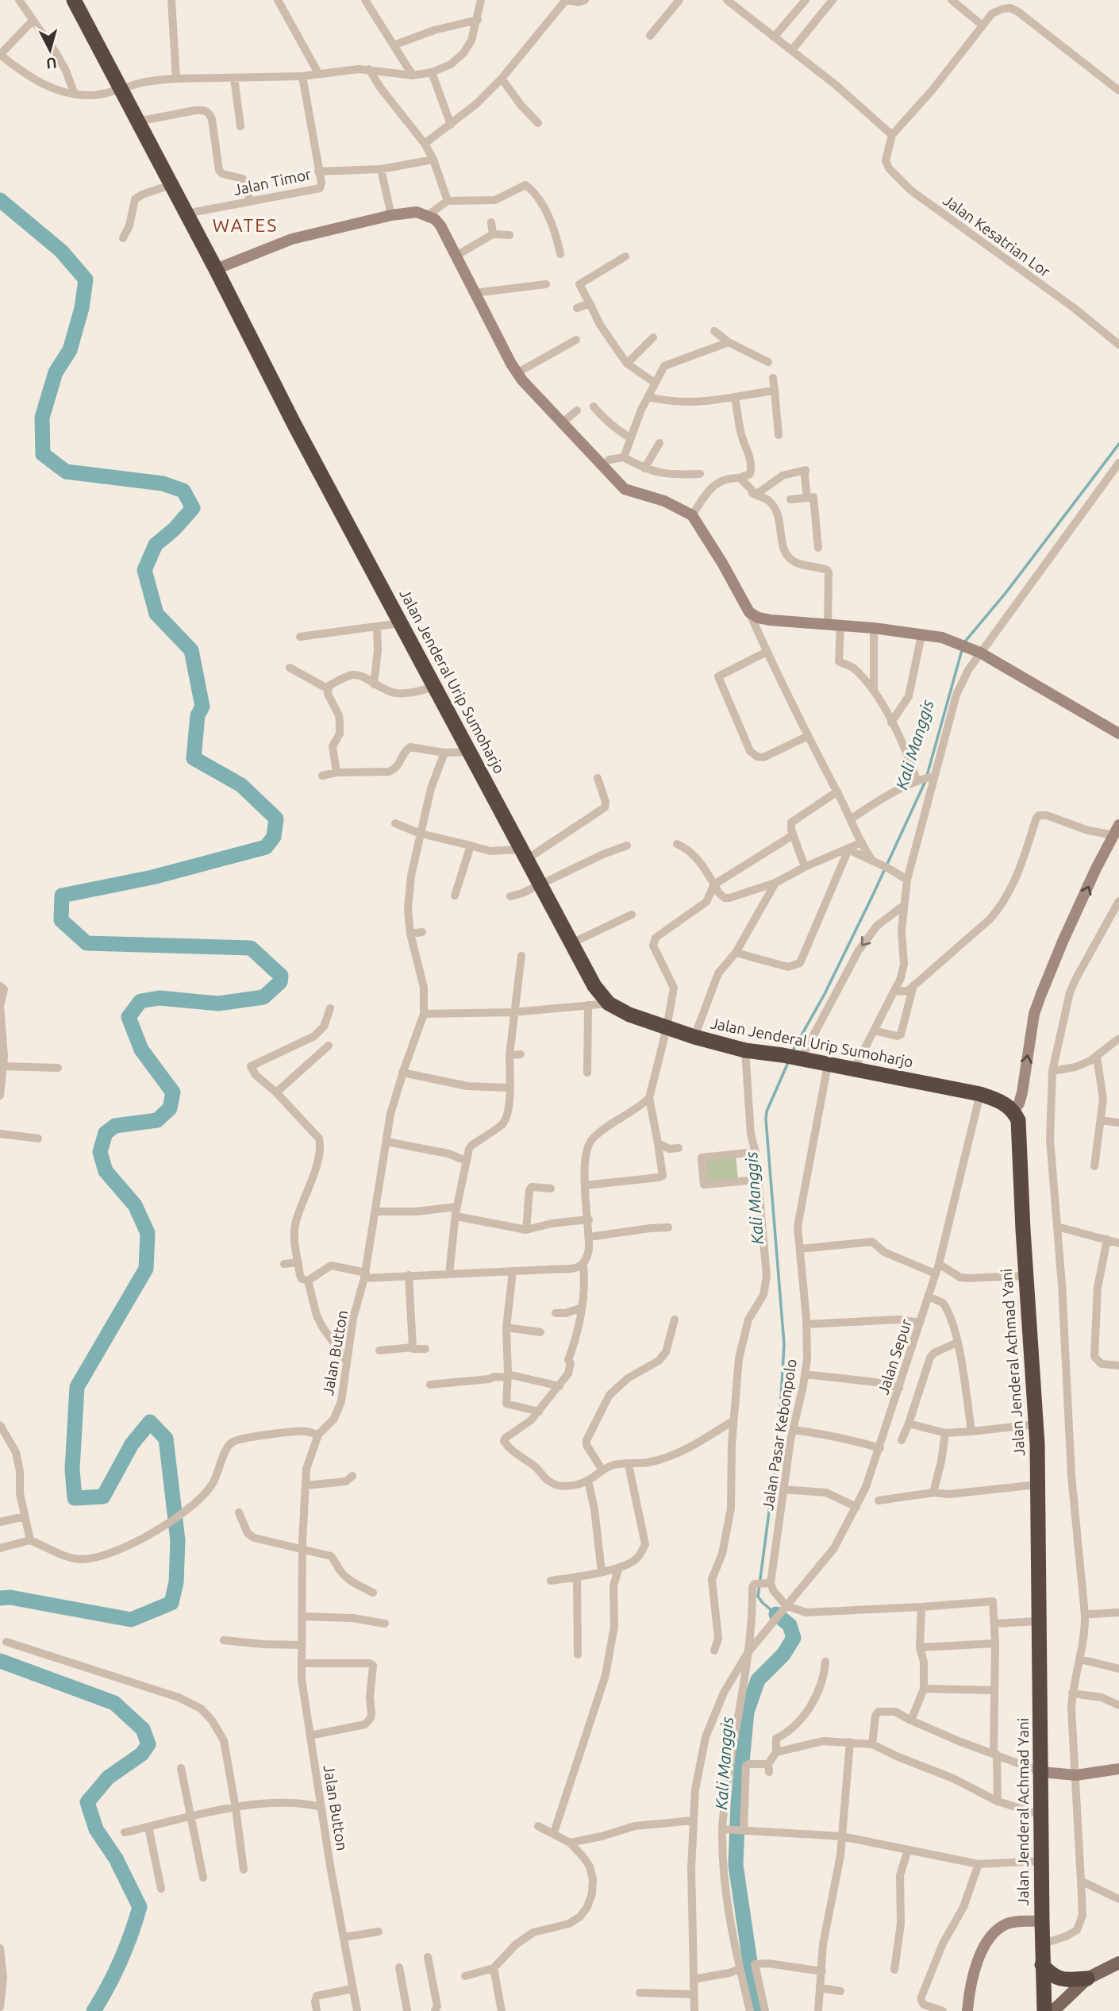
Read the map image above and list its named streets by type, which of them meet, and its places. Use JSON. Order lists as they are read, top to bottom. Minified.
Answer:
{"streets":{"highway":["Jalan Jenderal Urip Sumoharjo","Jalan Jenderal Achmad Yani"],"street":["Jalan Timor","Jalan Kesatrian Lor","Jalan Button","Jalan Sepur","Jalan Pasar Kebonpolo"]},"crossings":[["Jalan Timor","Jalan Jenderal Urip Sumoharjo"],["Jalan Jenderal Urip Sumoharjo","Jalan Sepur"],["Jalan Jenderal Urip Sumoharjo","Jalan Jenderal Achmad Yani"],["Jalan Jenderal Urip Sumoharjo","Jalan Pasar Kebonpolo"],["Jalan Sepur","Jalan Pasar Kebonpolo"]],"districts":["WATES"],"water":["Kali Manggis"],"north":"bottom"}
